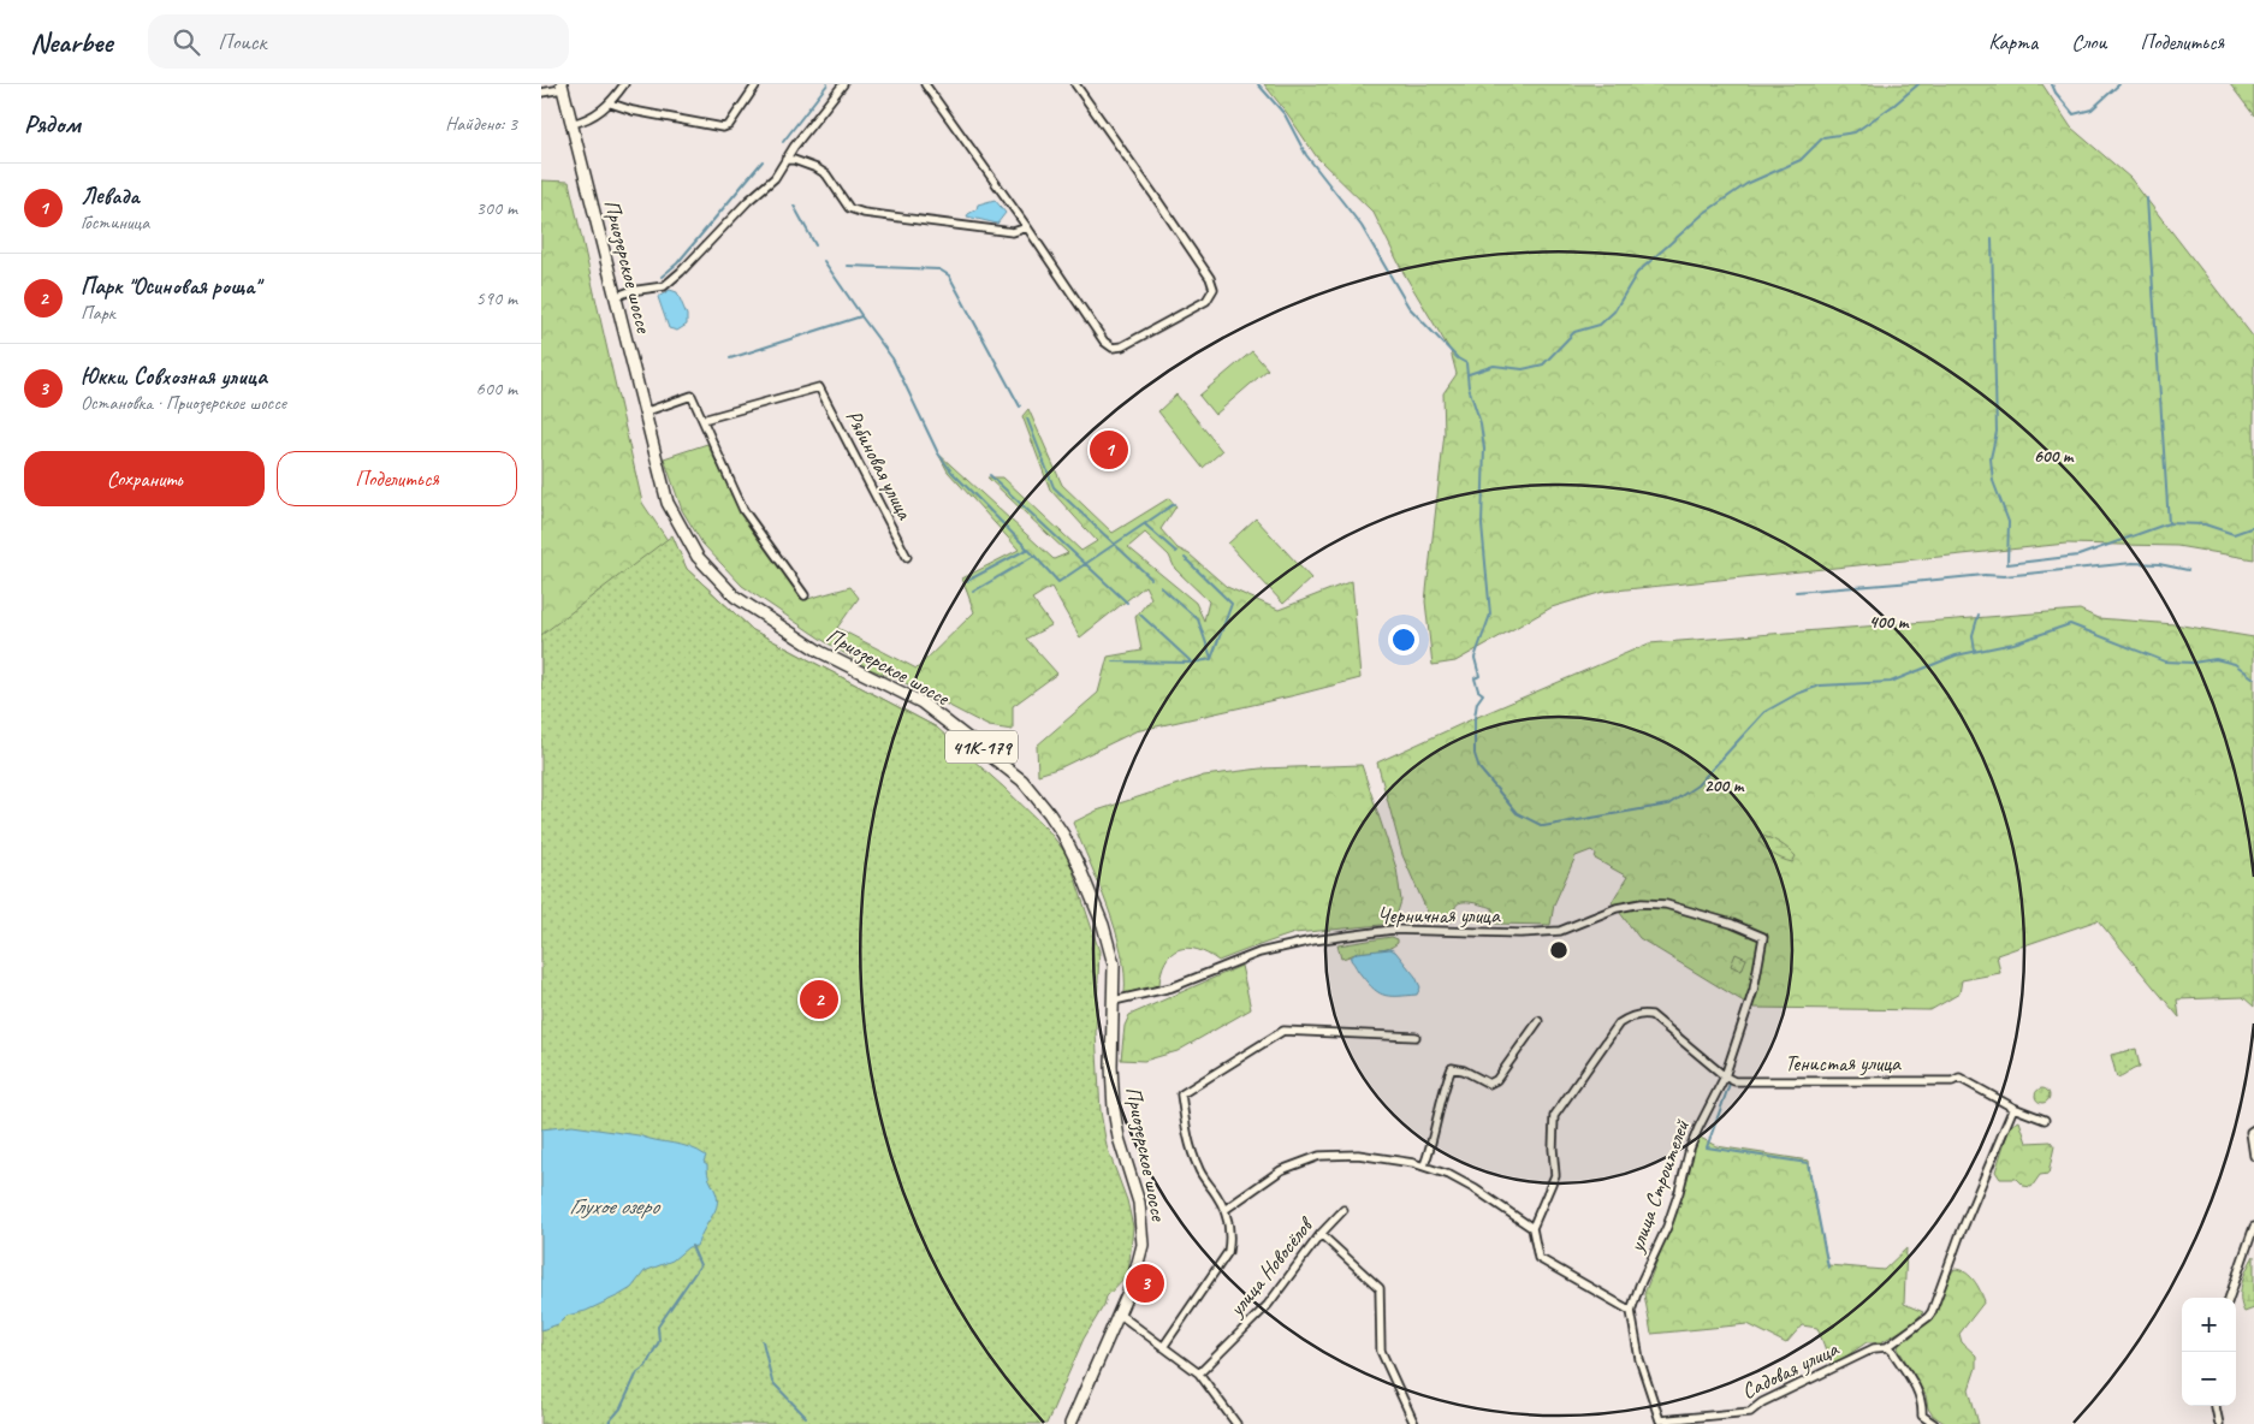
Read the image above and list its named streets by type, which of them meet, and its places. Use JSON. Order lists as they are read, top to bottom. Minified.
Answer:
{"streets":{"main road":["Приозерское шоссе","41К-179"],"street":["Рябиновая улица","Черничная улица","Тенистая улица","улица Строителей","улица Новосёлов","Садовая улица"]},"crossings":[["Приозерское шоссе","Черничная улица"],["Черничная улица","улица Строителей"],["Тенистая улица","улица Строителей"],["Тенистая улица","Садовая улица"],["улица Строителей","Садовая улица"]],"water":["Глухое озеро"],"page":{"header":"Nearbee","search":"Поиск","nav":["Карта","Слои","Поделиться"],"heading":["Рядом","Найдено: 3"],"list":[{"mark":"1","name":"Левада","note":"Гостиница","value":"300 m"},{"mark":"2","name":"Парк \"Осиновая роща\"","note":"Парк","value":"590 m"},{"mark":"3","name":"Юкки, Совхозная улица","note":"Остановка · Приозерское шоссе","value":"600 m"}],"pins":["1","2","3"],"buttons":["Сохранить","Поделиться"],"map_buttons":["+","−"]},"rings":["600 m","400 m","200 m"]}
